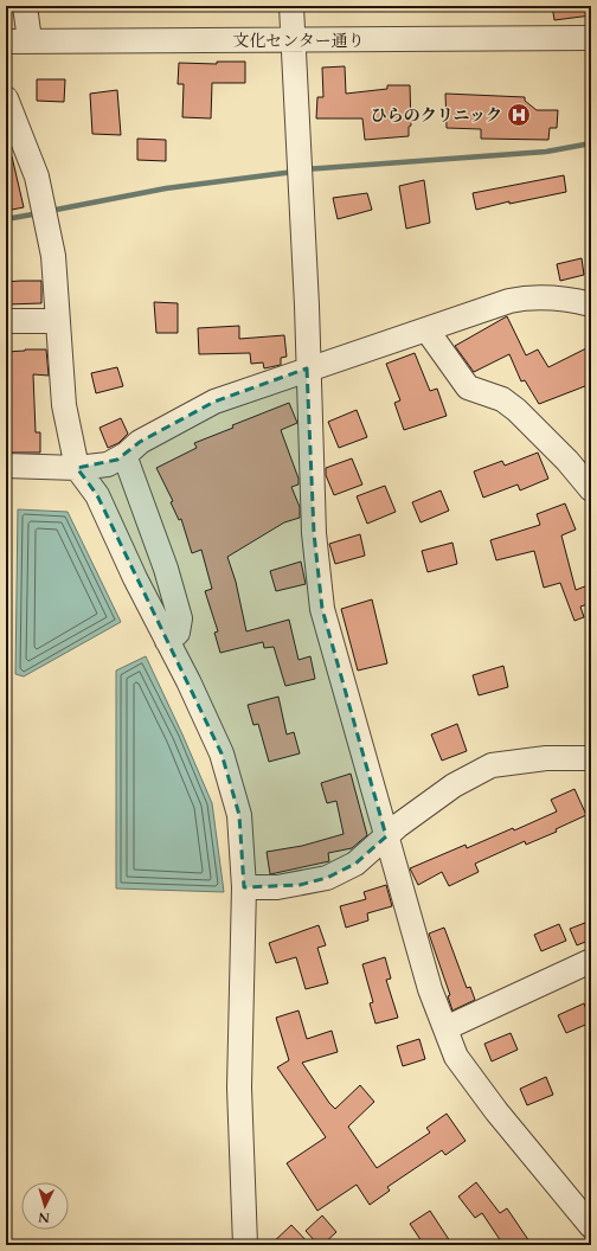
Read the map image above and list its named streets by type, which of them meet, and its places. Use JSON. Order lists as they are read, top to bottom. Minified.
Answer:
{"streets":{"street":["文化センター通り"]},"places":{"hospital":["ひらのクリニック"]},"north":"bottom"}
